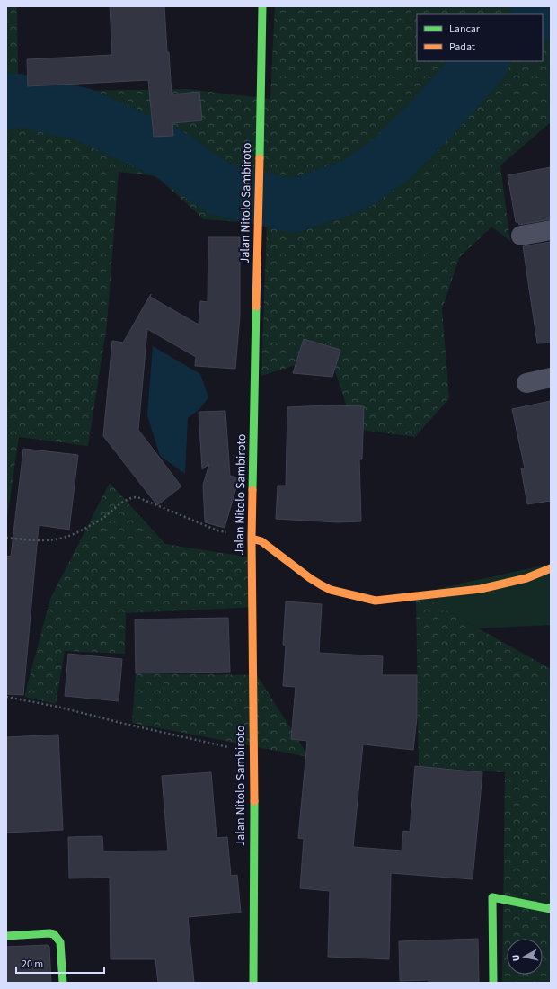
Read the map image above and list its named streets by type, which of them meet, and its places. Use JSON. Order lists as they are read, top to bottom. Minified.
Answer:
{"streets":{"street":["Jalan Nitolo Sambiroto"]},"legend":["Lancar","Padat"],"scale_bar":"20 m","north":"left"}
